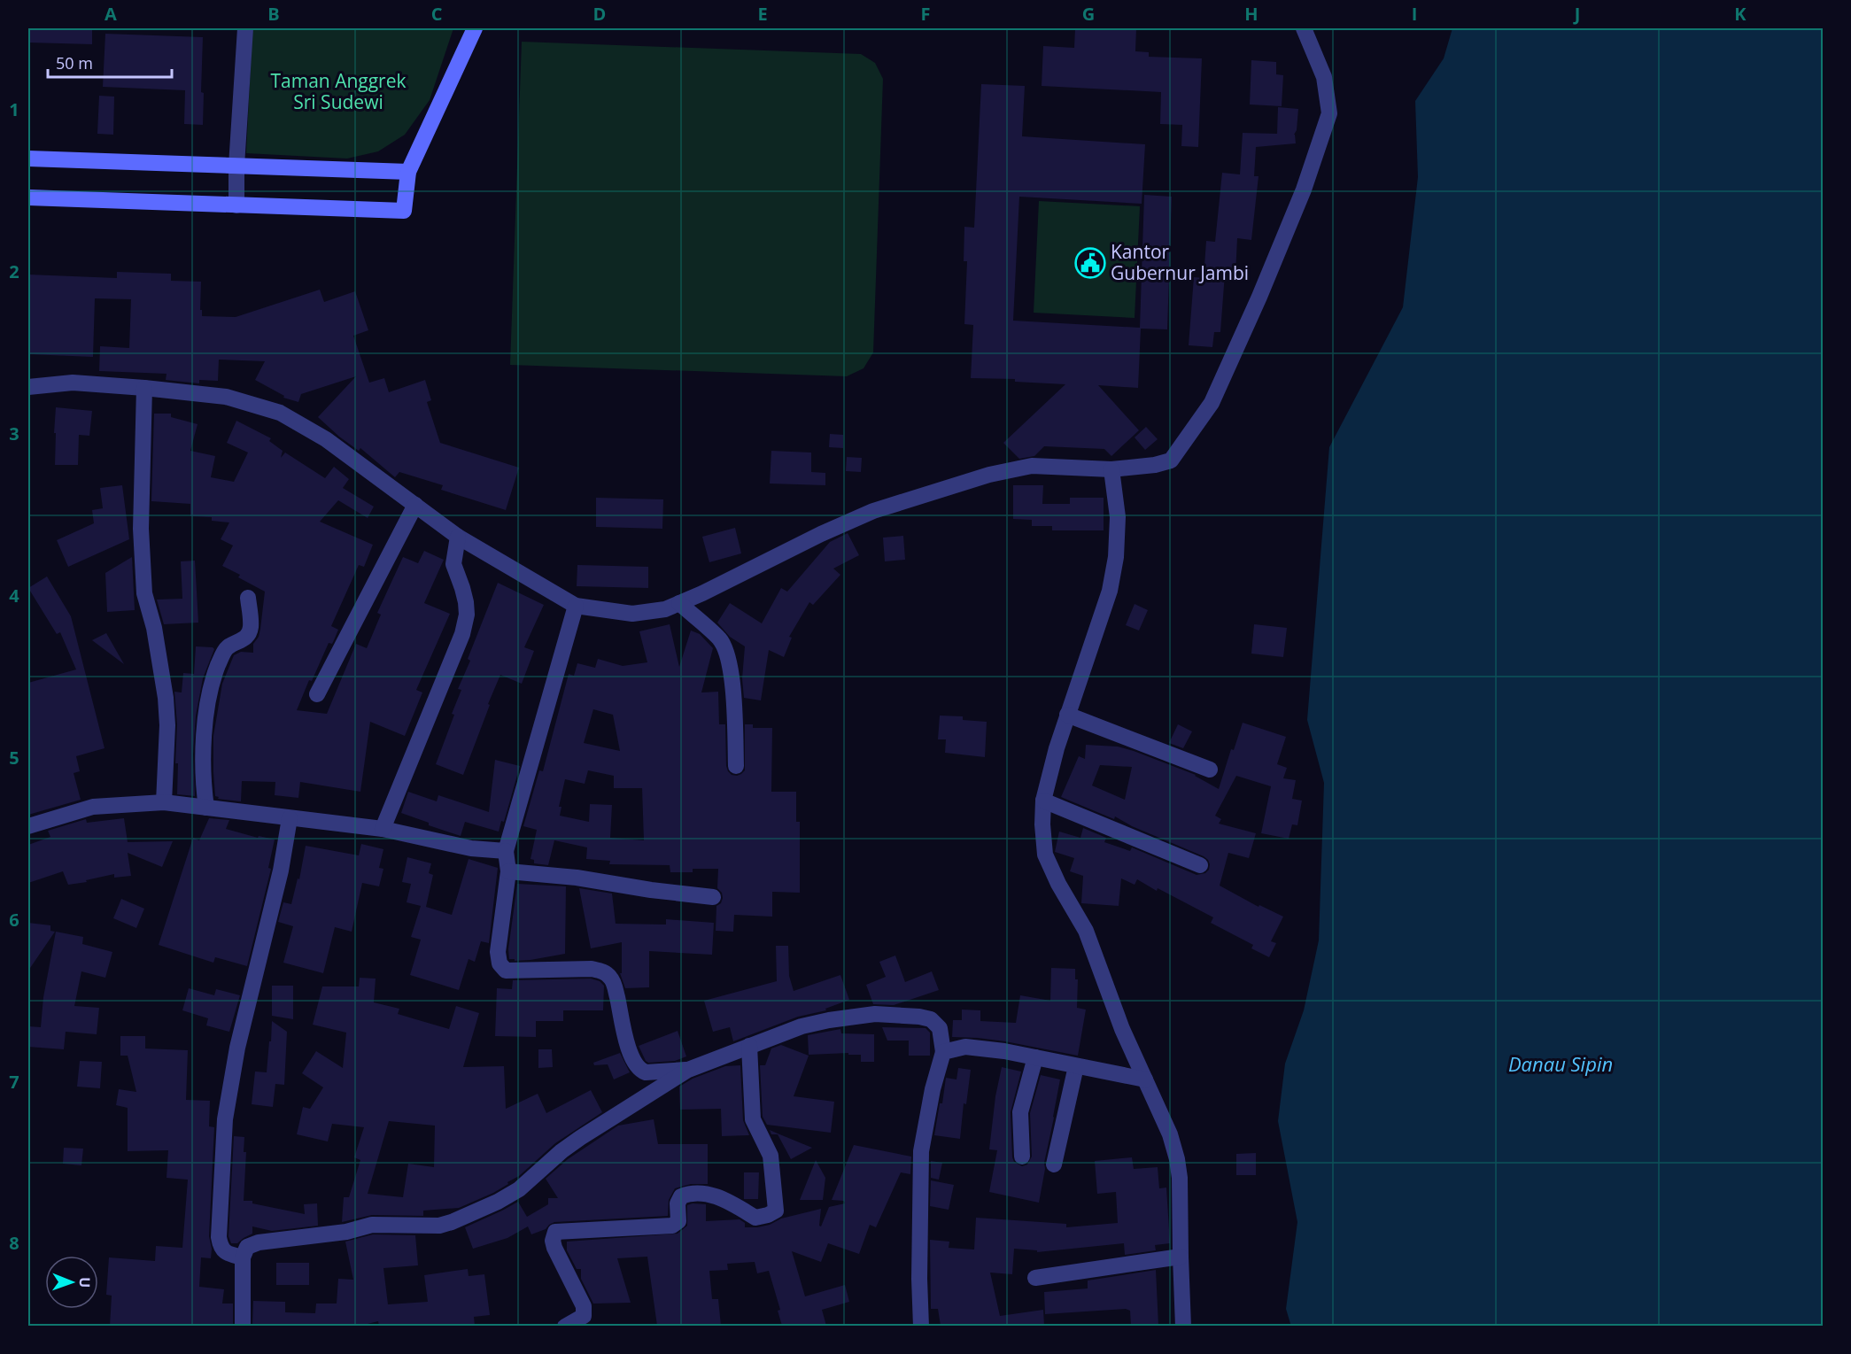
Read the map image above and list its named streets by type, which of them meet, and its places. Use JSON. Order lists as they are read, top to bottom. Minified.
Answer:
{"water":["Danau Sipin"],"parks":["Taman Anggrek Sri Sudewi"],"places":{"public building":["Kantor Gubernur Jambi"]},"scale_bar":"50 m","north":"right","grid":{"columns":["A","B","C","D","E","F","G","H","I","J","K"],"rows":["1","2","3","4","5","6","7","8"]}}
